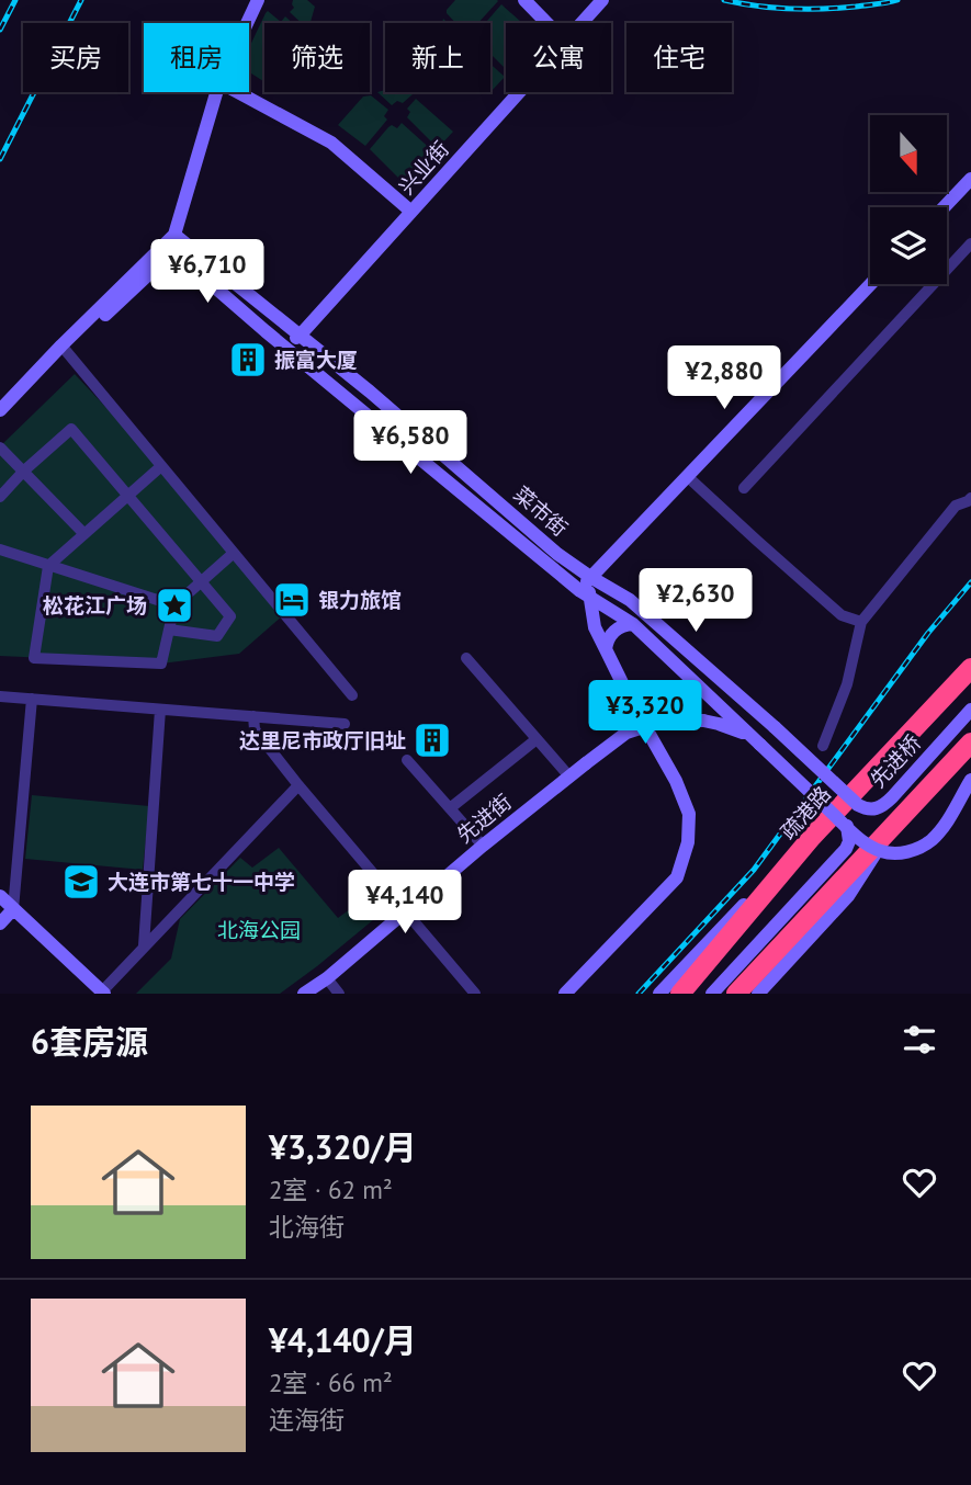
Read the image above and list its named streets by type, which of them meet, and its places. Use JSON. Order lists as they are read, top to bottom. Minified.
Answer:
{"streets":{"highway":["疏港路"],"main road":["兴业街","菜市街","先进桥","先进街"]},"crossings":[["兴业街","菜市街"],["菜市街","先进桥"]],"parks":["北海公园"],"places":{"building":["振富大厦","达里尼市政厅旧址"],"hotel":["银力旅馆"],"place":["松花江广场"],"school or university":["大连市第七十一中学"]},"north":"bottom","page":{"chip":["买房","租房","筛选","新上","公寓","住宅"],"price":["¥6,710","¥2,880","¥6,580","¥2,630","¥3,320","¥4,140"],"heading":"6套房源","list":[{"name":"¥3,320/月","note":"2室 · 62 m² · 北海街"},{"name":"¥4,140/月","note":"2室 · 66 m² · 连海街"}]}}
